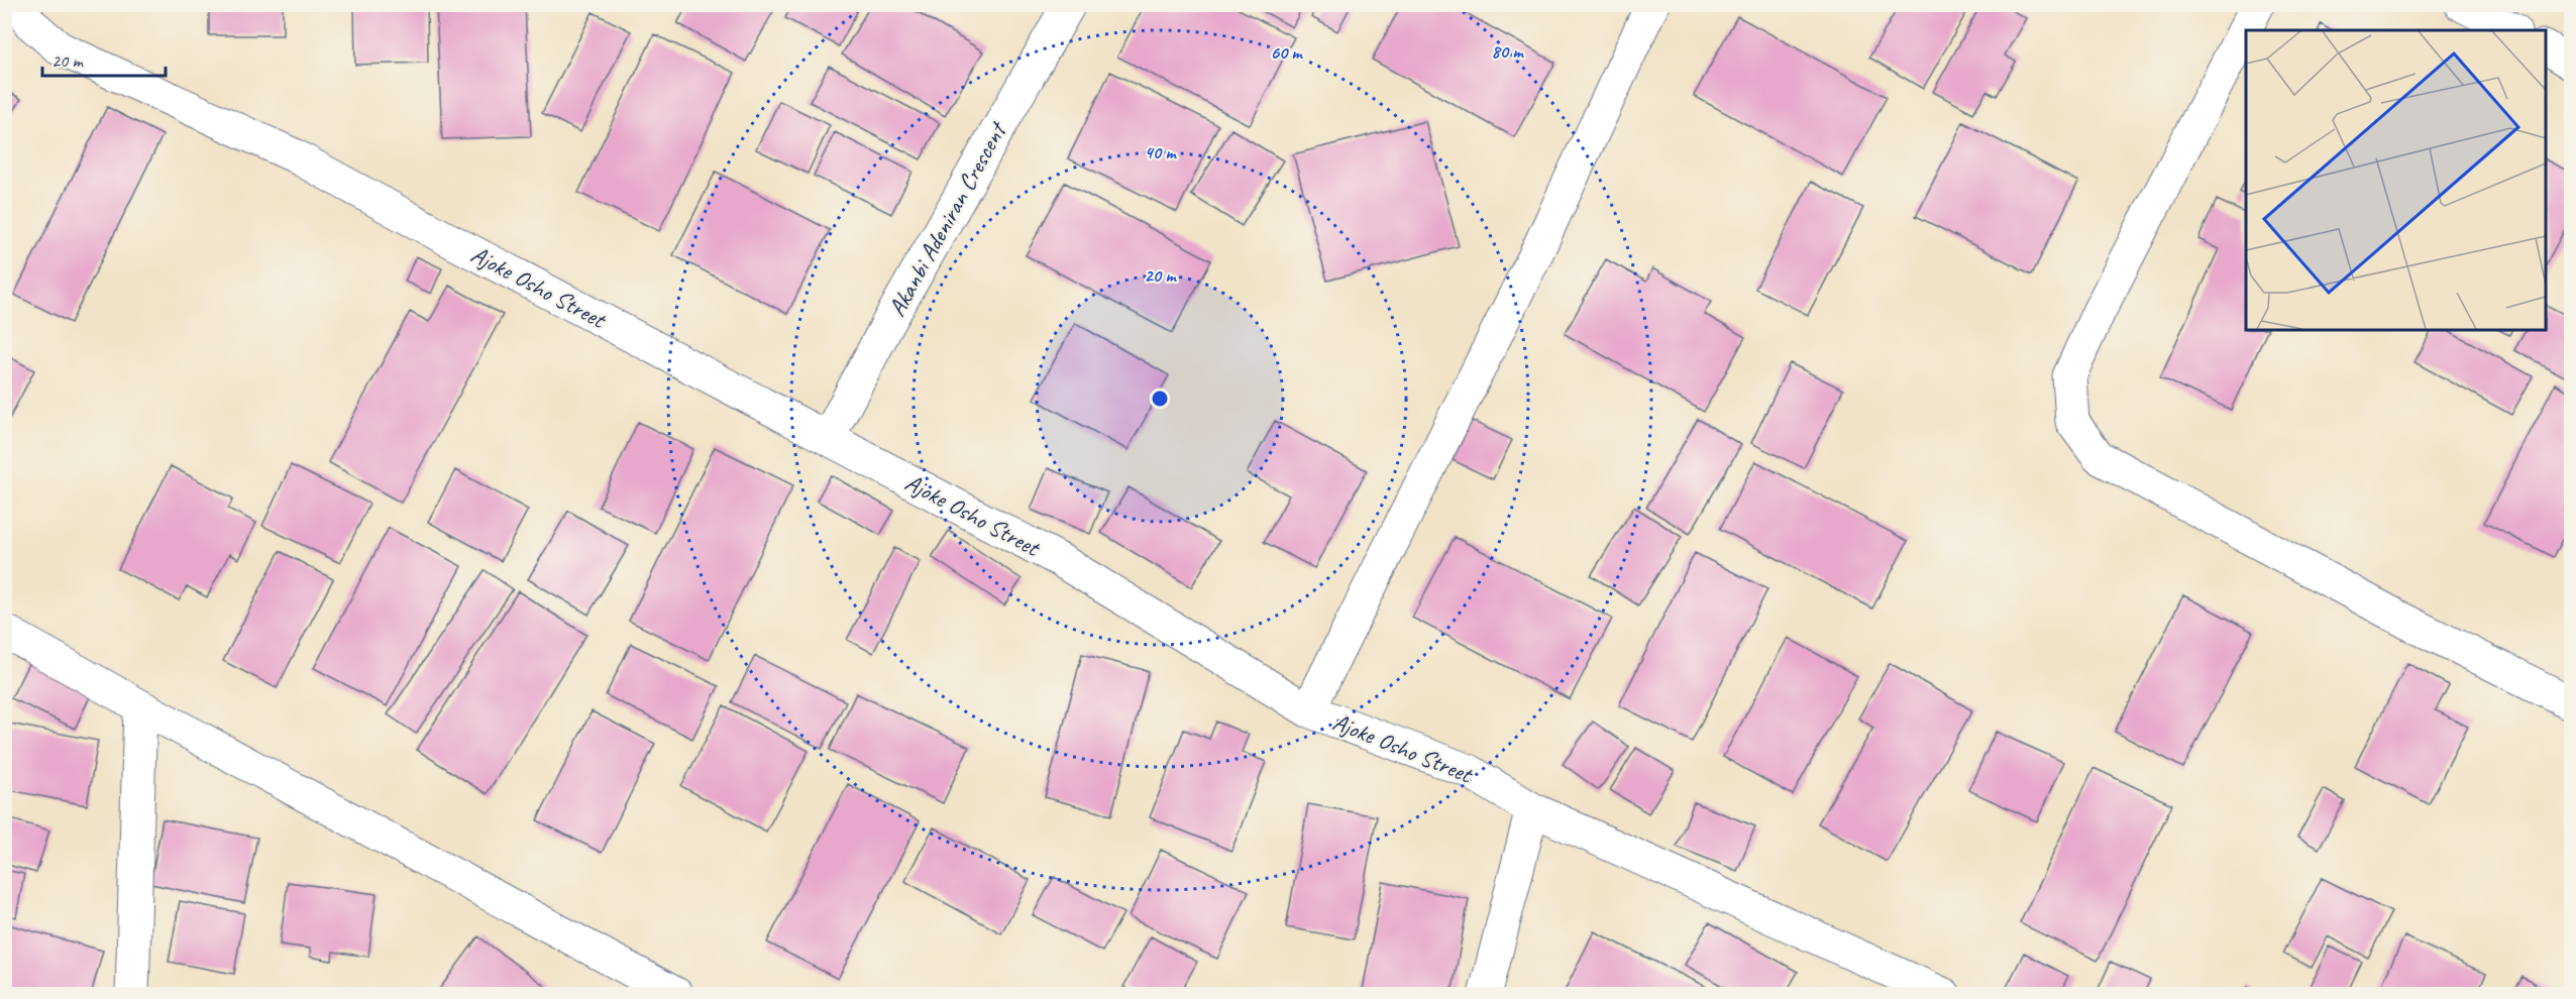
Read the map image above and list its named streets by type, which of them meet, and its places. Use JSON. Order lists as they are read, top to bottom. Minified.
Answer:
{"streets":{"street":["Akanbi Adeniran Crescent","Ajoke Osho Street"]},"crossings":[["Akanbi Adeniran Crescent","Ajoke Osho Street"]],"scale_bar":"20 m","rings":["80 m","60 m","40 m","20 m"]}
